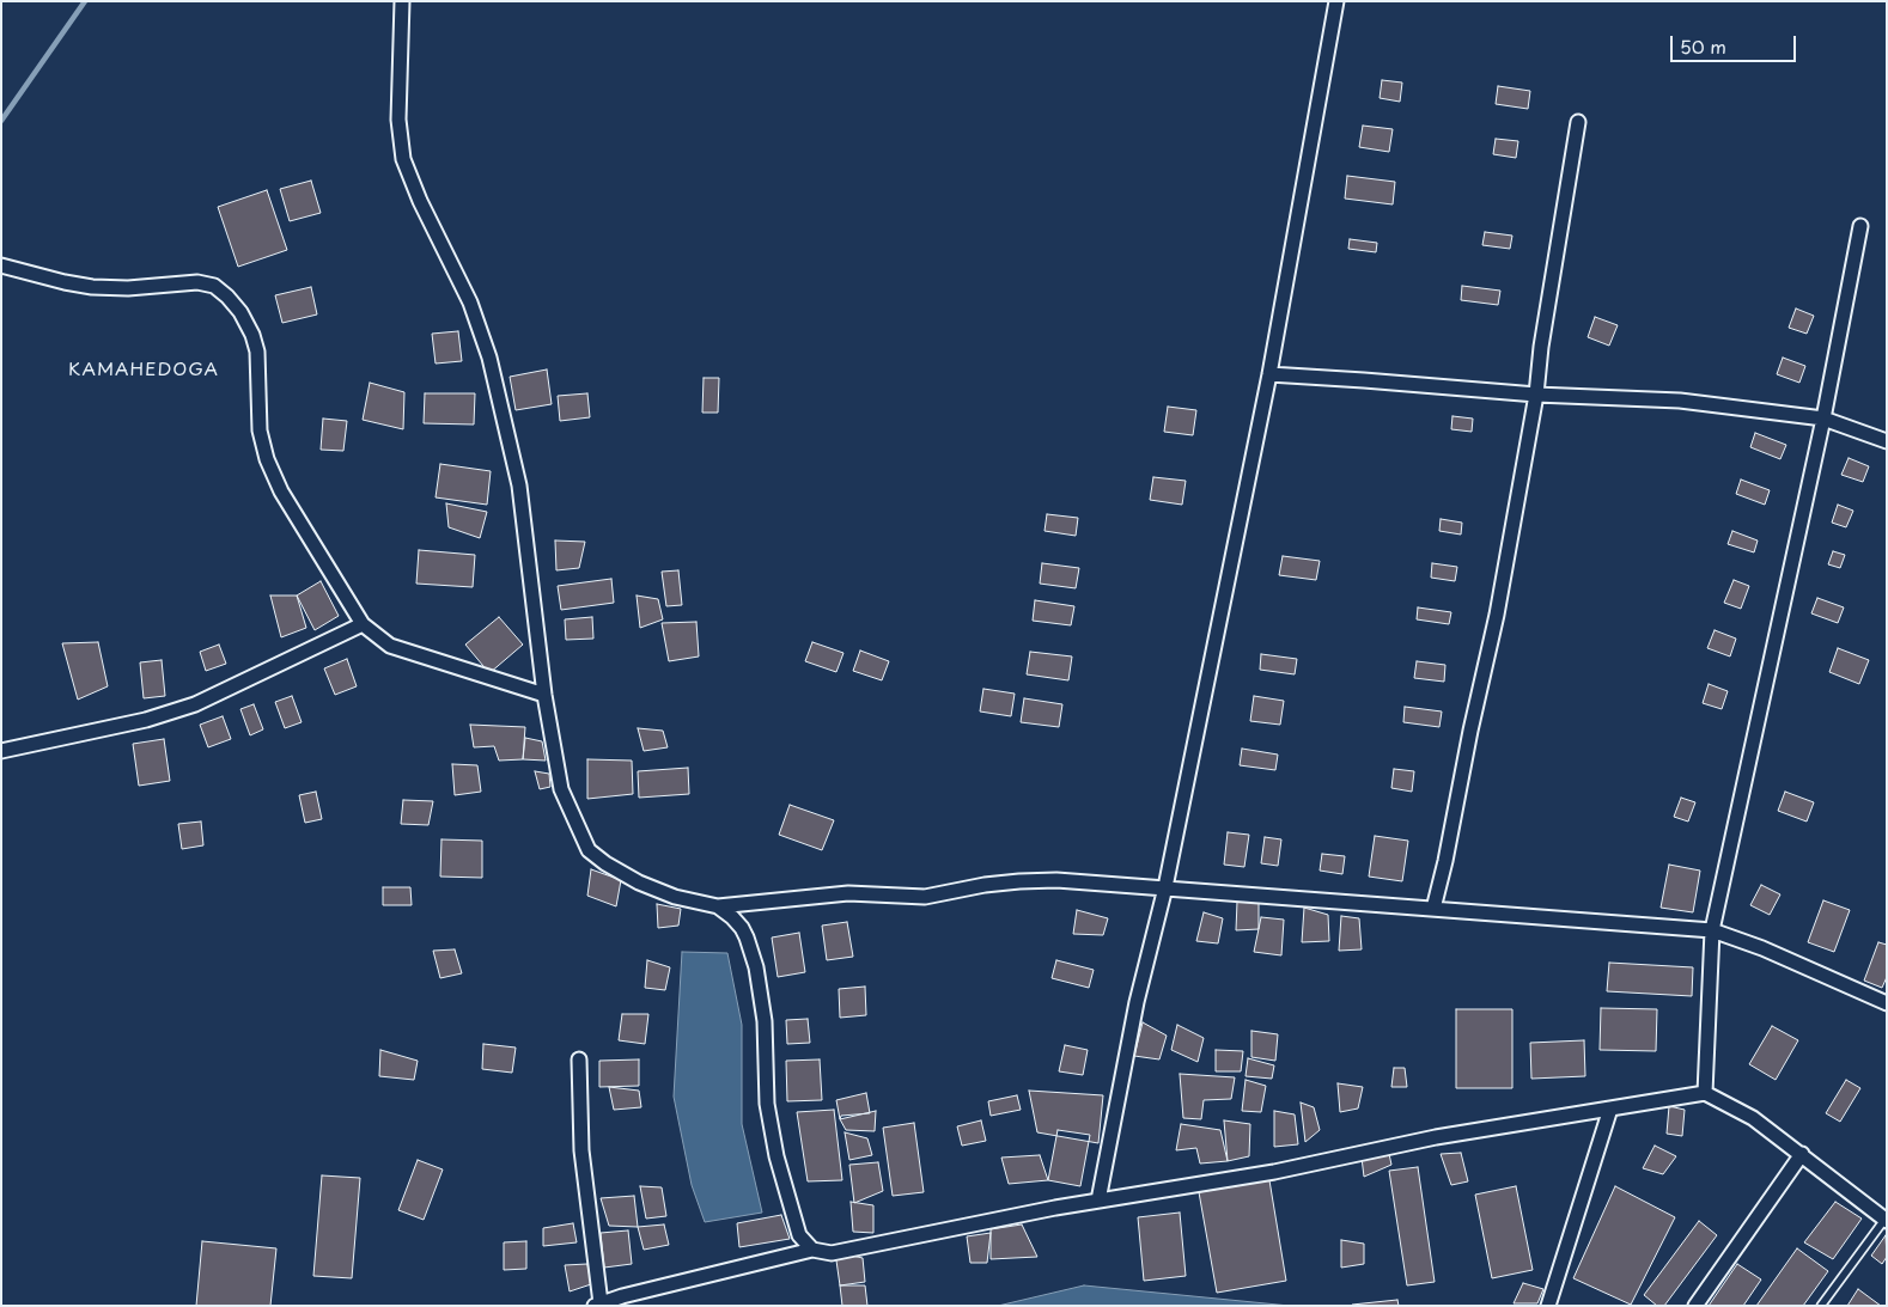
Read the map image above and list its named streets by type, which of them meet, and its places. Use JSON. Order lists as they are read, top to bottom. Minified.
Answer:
{"districts":["KAMAHEDOGA"],"scale_bar":"50 m"}
